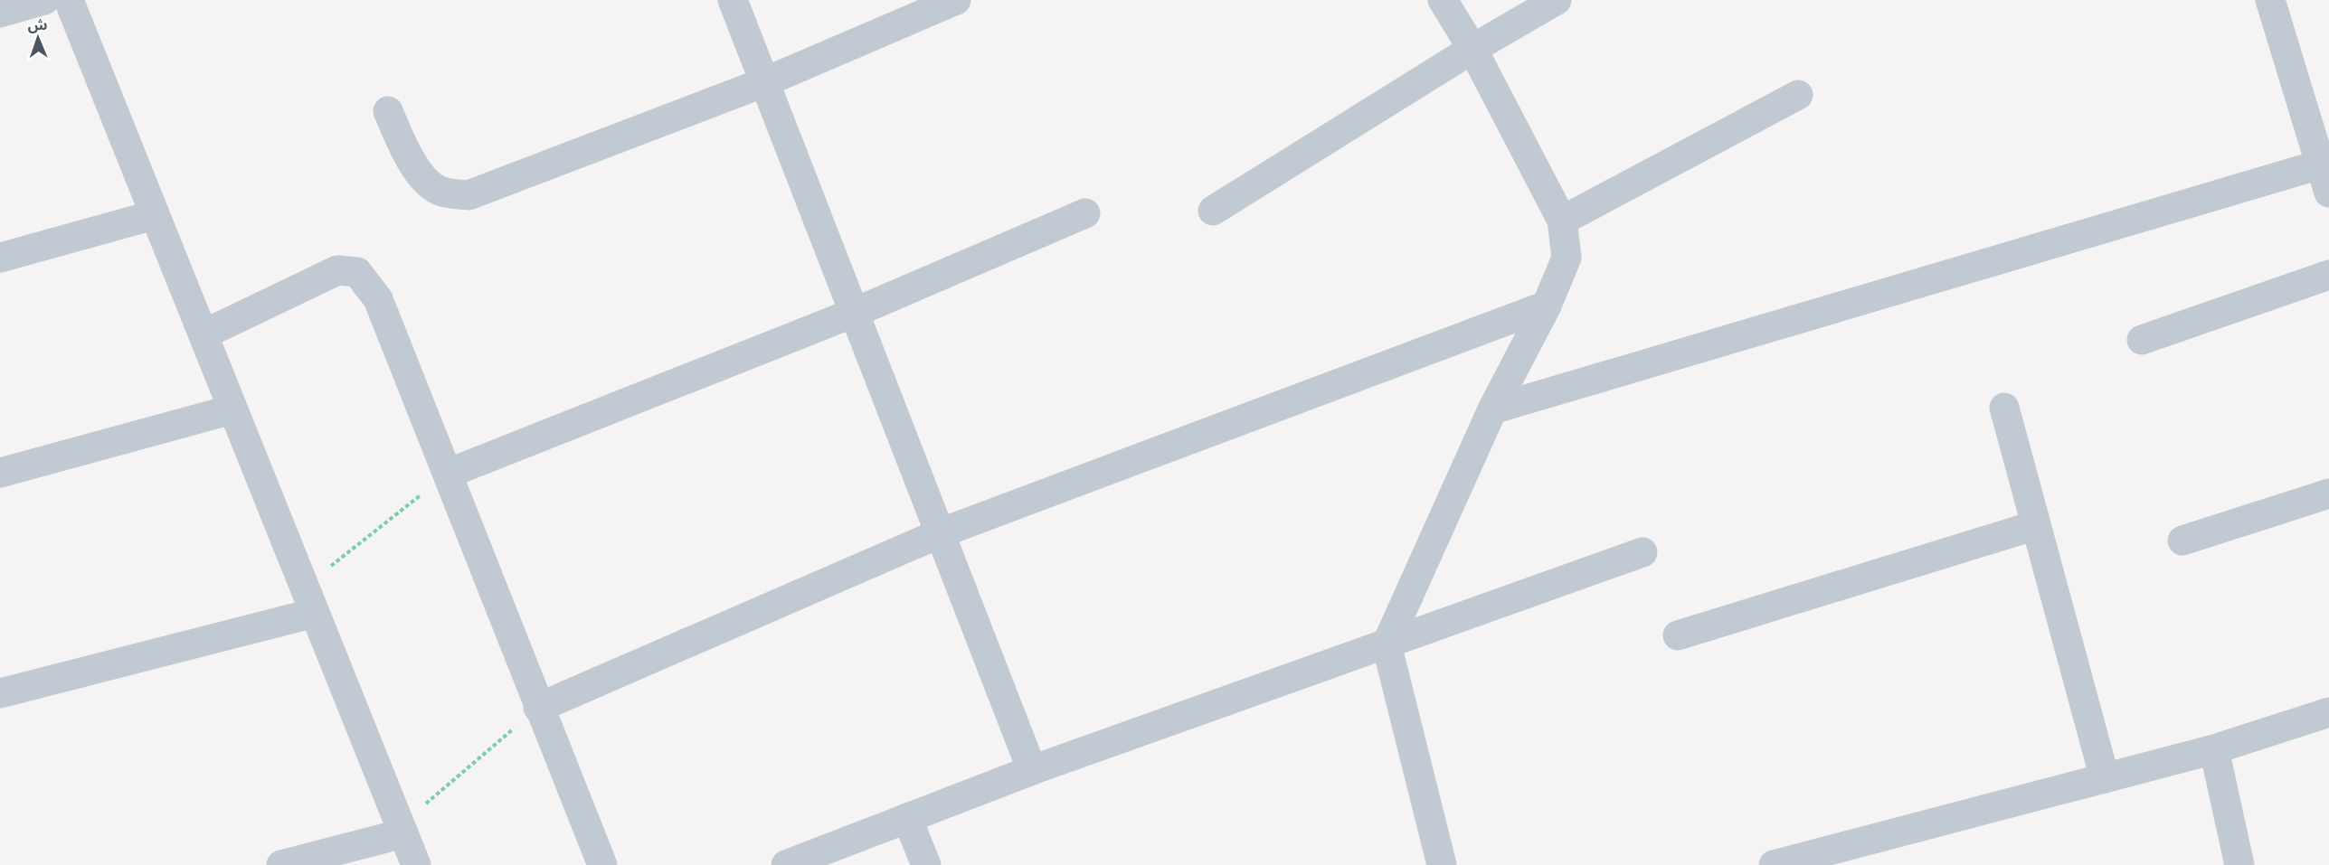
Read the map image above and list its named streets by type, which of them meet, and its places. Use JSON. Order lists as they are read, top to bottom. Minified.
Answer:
{"north":"top"}
